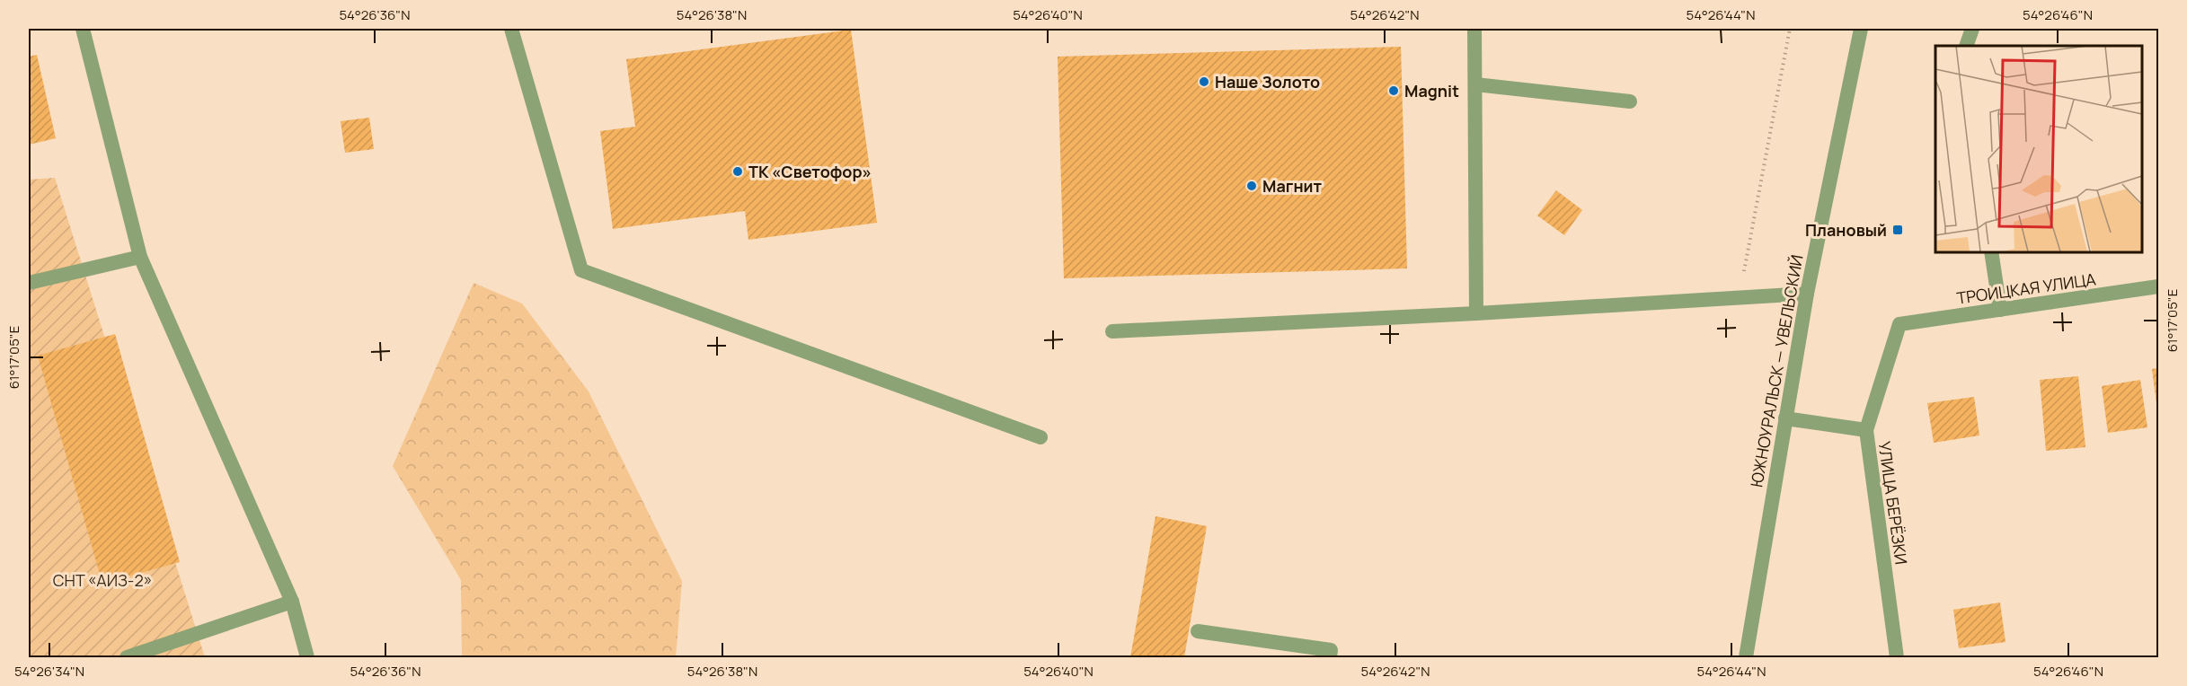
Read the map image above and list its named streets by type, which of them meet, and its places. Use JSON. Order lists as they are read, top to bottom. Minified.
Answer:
{"streets":{"street":["ТРОИЦКАЯ УЛИЦА","ЮЖНОУРАЛЬСК — УВЕЛЬСКИЙ","УЛИЦА БЕРЁЗКИ"]},"crossings":[["ТРОИЦКАЯ УЛИЦА","УЛИЦА БЕРЁЗКИ"]],"parks":["СНТ «АИЗ-2»"],"places":{"other":["Наше Золото","Magnit","ТК «Светофор»","Магнит"],"transit":["Плановый"]},"coordinates":["54°26'36\"N","54°26'38\"N","54°26'40\"N","54°26'42\"N","54°26'44\"N","54°26'46\"N","61°17'05\"E","54°26'34\"N"]}
